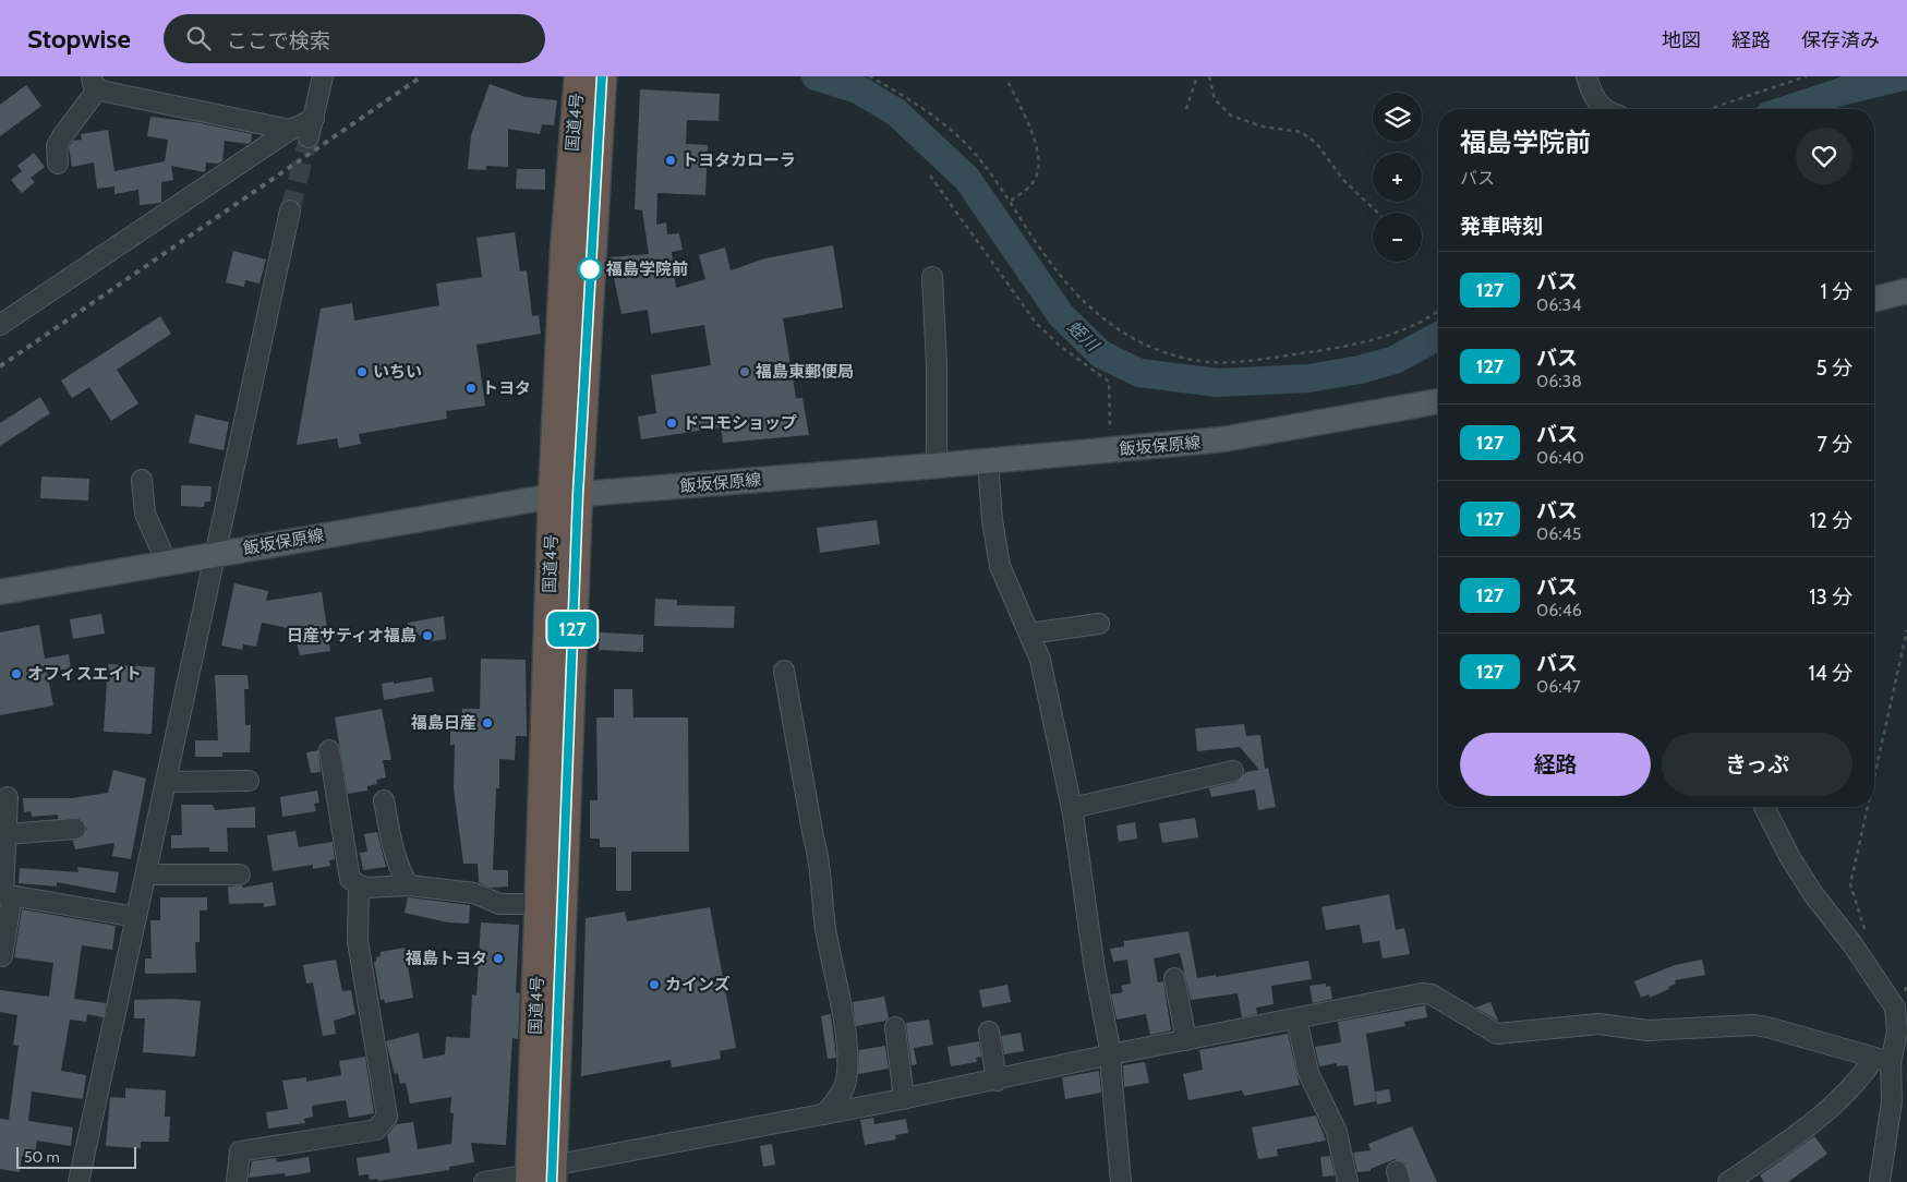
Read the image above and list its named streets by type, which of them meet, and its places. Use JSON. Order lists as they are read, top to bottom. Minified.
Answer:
{"streets":{"highway":["国道4号"],"main road":["飯坂保原線"]},"crossings":[["国道4号","飯坂保原線"]],"water":["蛭川"],"places":["トヨタカローラ","福島学院前","いちい","福島東郵便局","トヨタ","ドコモショップ","日産サティオ福島","オフィスエイト","福島日産","福島トヨタ","カインズ"],"lines":["bus line 127"],"scale_bar":"50 m","page":{"header":"Stopwise","search":"ここで検索","nav":["地図","経路","保存済み"],"on_map":"127","map_buttons":["+","−"],"heading":[["福島学院前","バス"],"発車時刻"],"list":[{"mark":"127","name":"バス","note":"06:34","value":"1 分"},{"mark":"127","name":"バス","note":"06:38","value":"5 分"},{"mark":"127","name":"バス","note":"06:40","value":"7 分"},{"mark":"127","name":"バス","note":"06:45","value":"12 分"},{"mark":"127","name":"バス","note":"06:46","value":"13 分"},{"mark":"127","name":"バス","note":"06:47","value":"14 分"}],"buttons":["経路","きっぷ"],"scale":"50 m"}}
